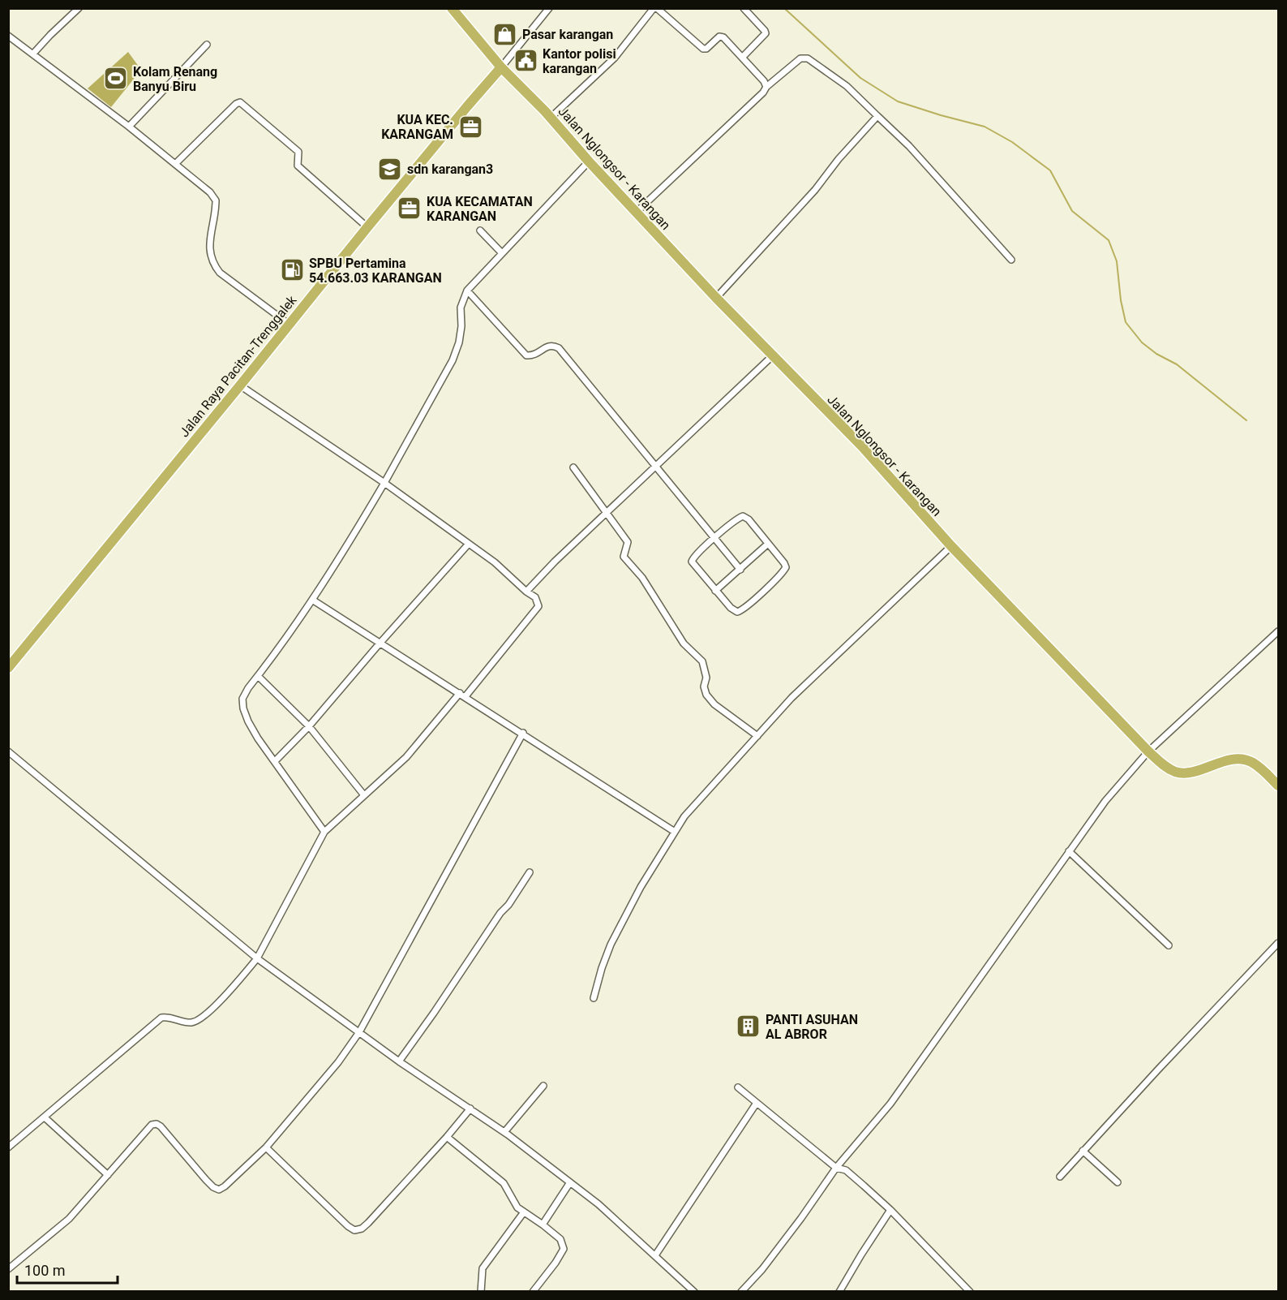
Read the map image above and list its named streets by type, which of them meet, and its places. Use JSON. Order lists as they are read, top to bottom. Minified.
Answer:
{"streets":{"highway":["Jalan Nglongsor - Karangan","Jalan Raya Pacitan-Trenggalek"]},"crossings":[["Jalan Nglongsor - Karangan","Jalan Raya Pacitan-Trenggalek"]],"places":{"shop":["Pasar karangan"],"public building":["Kantor polisi karangan"],"sports":["Kolam Renang Banyu Biru"],"office":["KUA KEC. KARANGAM","KUA KECAMATAN KARANGAN"],"school or university":["sdn karangan3"],"fuel station":["SPBU Pertamina 54.663.03 KARANGAN"],"building":["PANTI ASUHAN AL ABROR"]},"scale_bar":"100 m"}
